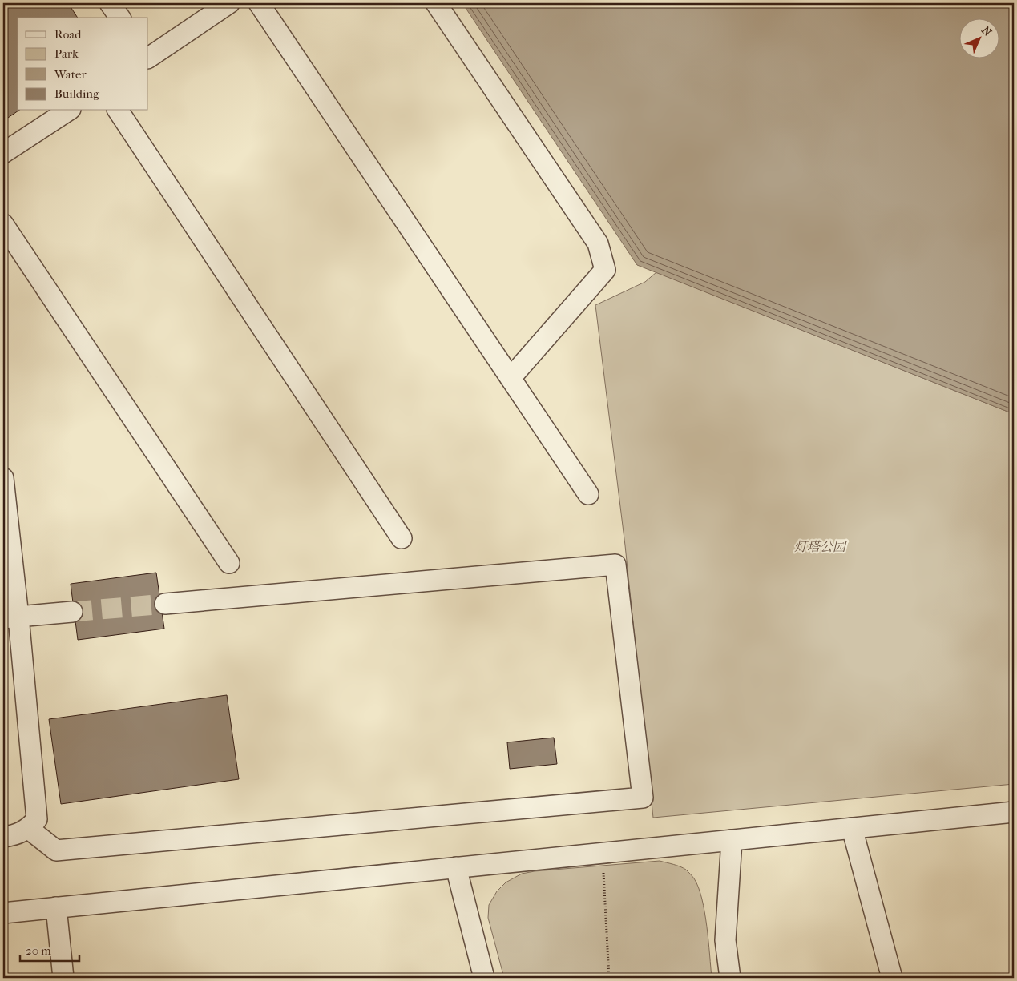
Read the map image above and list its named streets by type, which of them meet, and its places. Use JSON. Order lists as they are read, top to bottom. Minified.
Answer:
{"parks":["灯塔公园"],"legend":["Road","Park","Water","Building"],"scale_bar":"20 m","north":"top right"}
